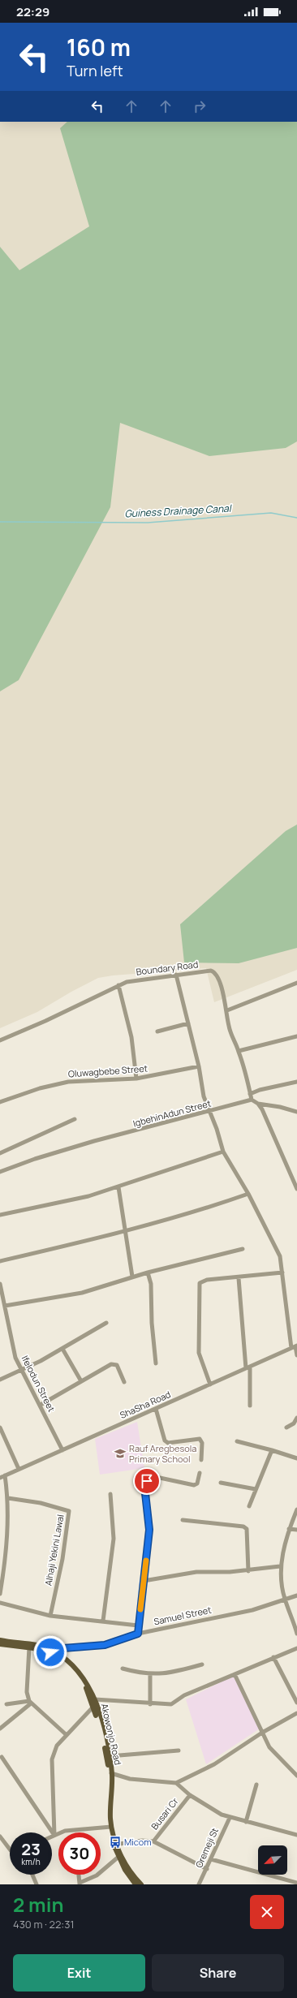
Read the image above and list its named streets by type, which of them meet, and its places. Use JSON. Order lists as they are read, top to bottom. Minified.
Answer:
{"streets":{"main road":["Akowonjo Road"],"street":["Boundary Road","Oluwagbebe Street","IgbehinAdun Street","Ifelodun Street","ShaSha Road","Alhaji Yekini Lawal","Samuel Street","Busari Cr","Oremeji St"]},"crossings":[["Boundary Road","IgbehinAdun Street"],["Ifelodun Street","ShaSha Road"],["Samuel Street","Akowonjo Road"],["Akowonjo Road","Busari Cr"]],"water":["Guiness Drainage Canal"],"places":{"school or university":["Rauf Aregbesola Primary School"],"bus stop":["Micom"]},"north":"bottom left","page":{"status":"22:29","turn":["160 m","Turn left"],"speed":"23 km/h","limit":"30","heading":["2 min","430 m · 22:31"],"buttons":["Exit","Share"]}}
